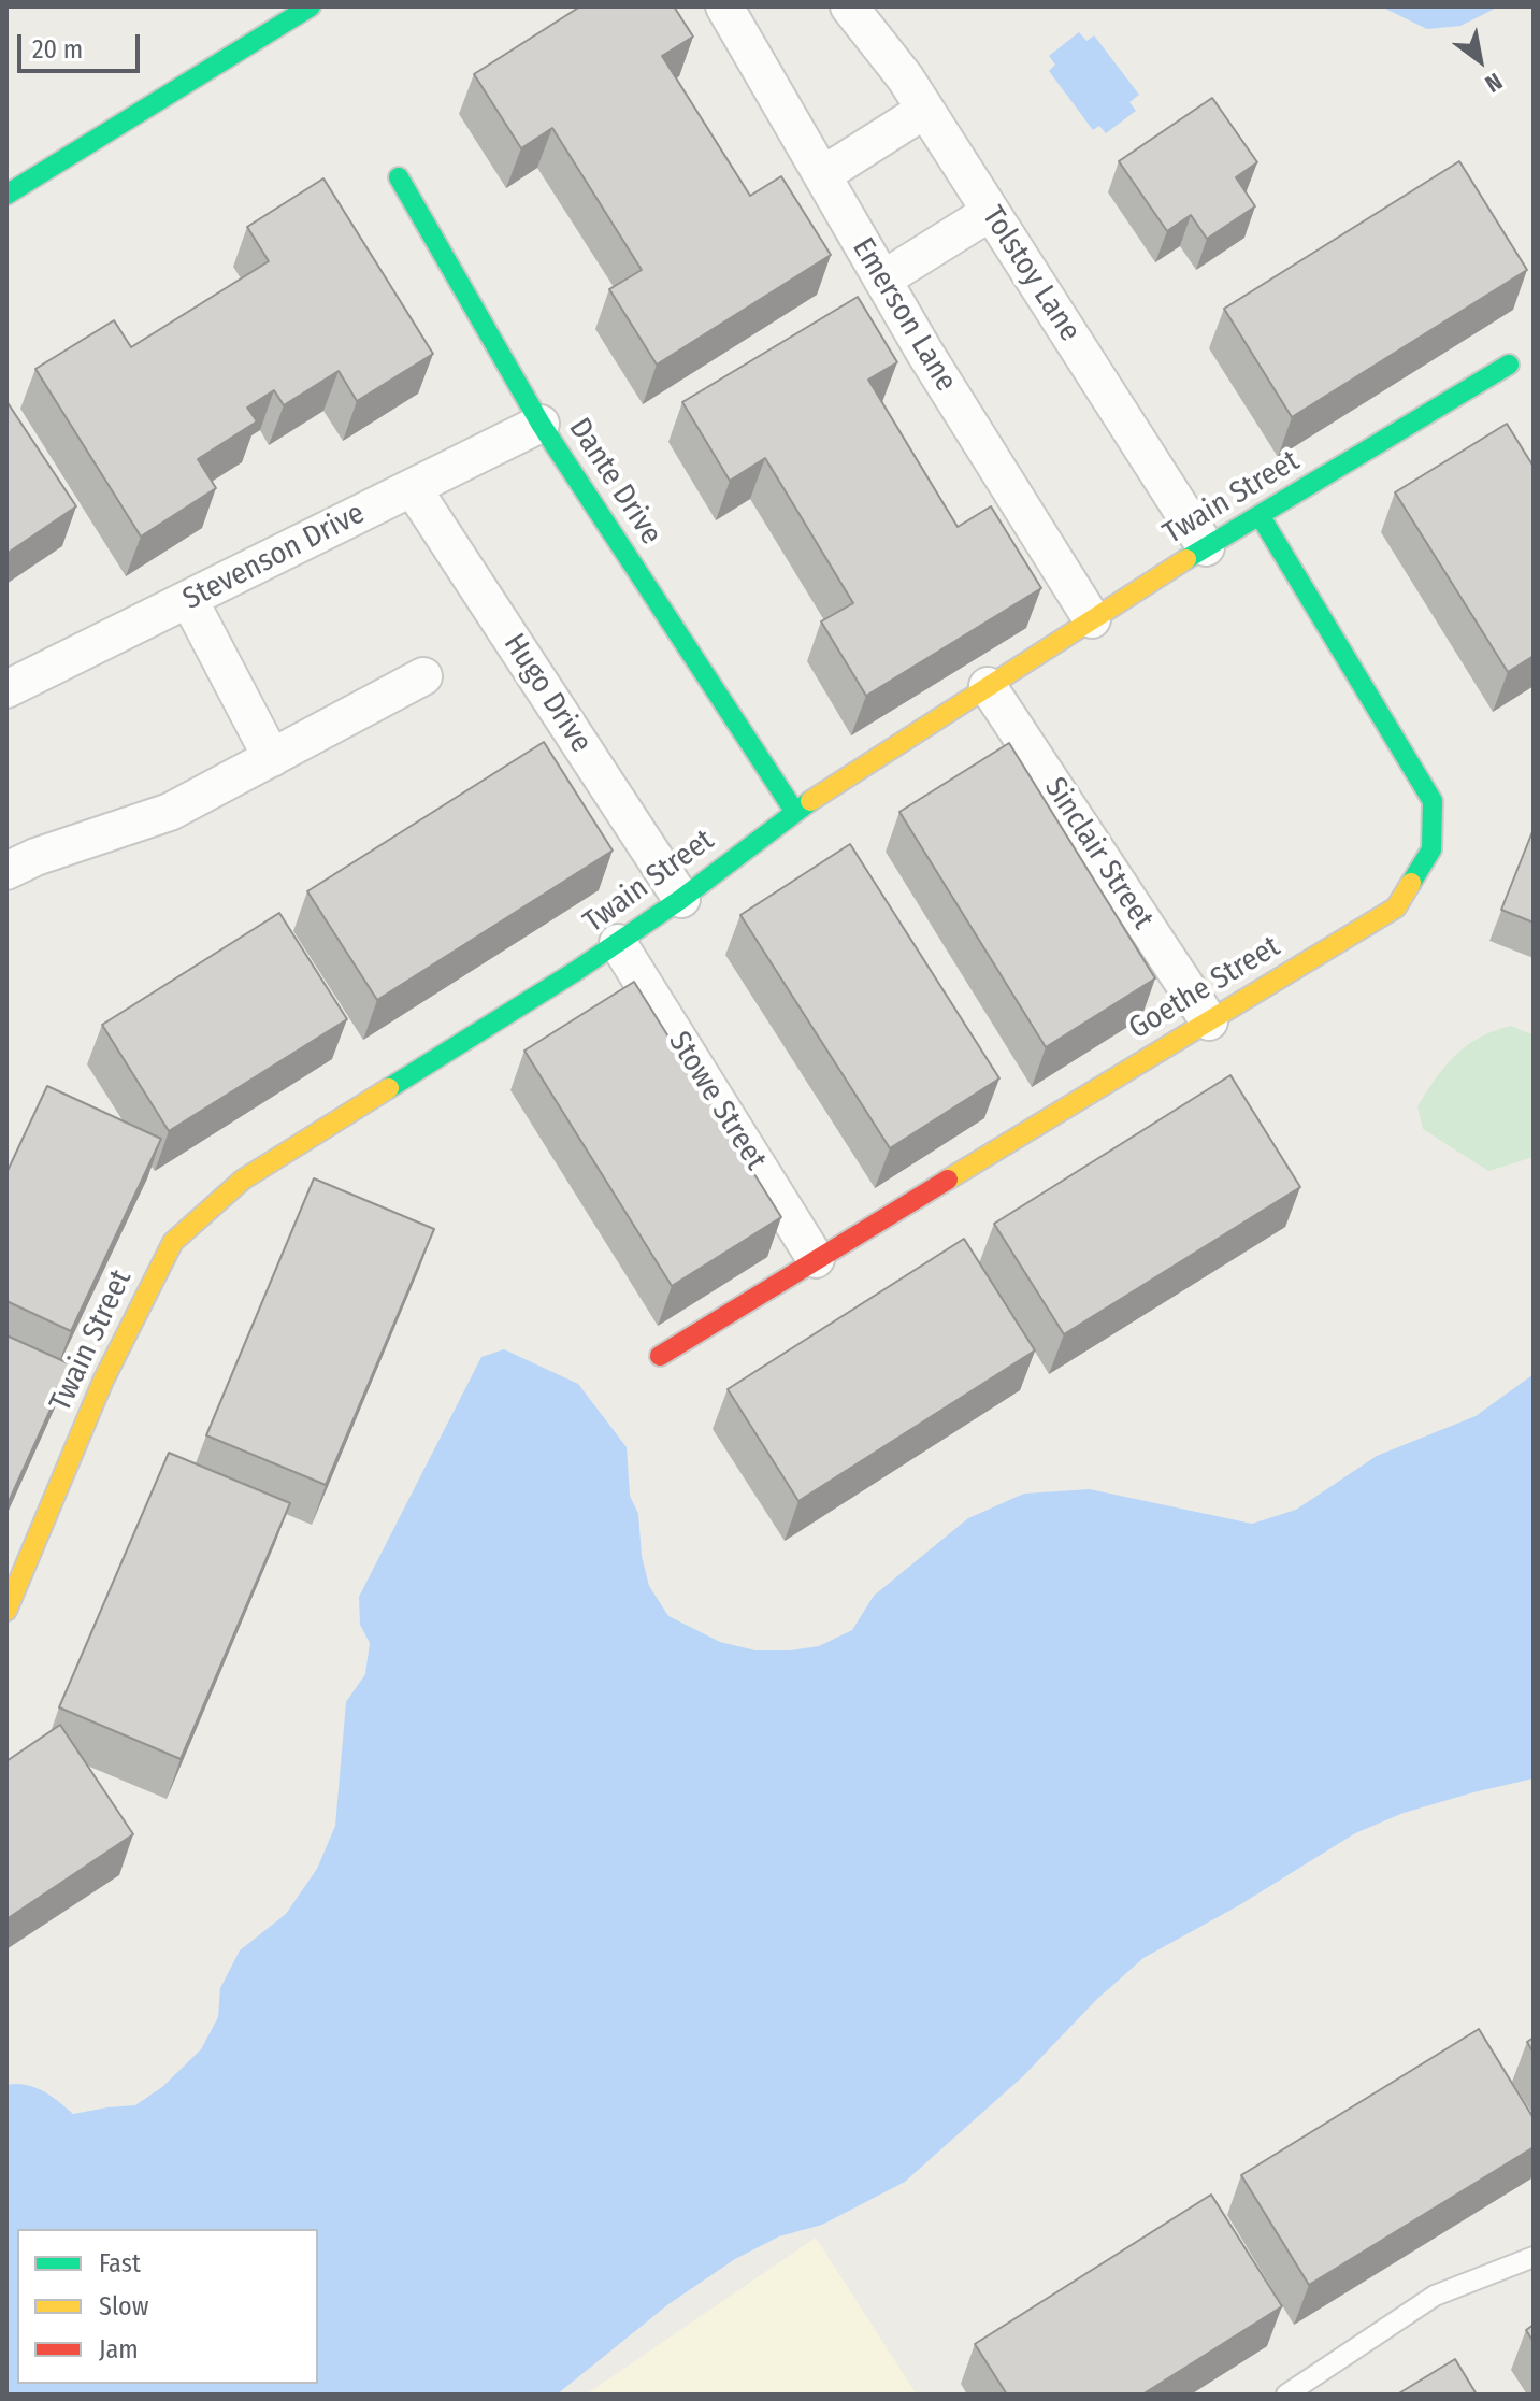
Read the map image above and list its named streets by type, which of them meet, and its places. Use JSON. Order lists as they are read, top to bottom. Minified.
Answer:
{"streets":{"street":["Tolstoy Lane","Emerson Lane","Dante Drive","Twain Street","Stevenson Drive","Hugo Drive","Sinclair Street","Goethe Street","Stowe Street"]},"crossings":[["Tolstoy Lane","Twain Street"],["Emerson Lane","Twain Street"],["Dante Drive","Twain Street"],["Dante Drive","Stevenson Drive"],["Twain Street","Hugo Drive"],["Twain Street","Sinclair Street"],["Twain Street","Goethe Street"],["Twain Street","Stowe Street"],["Stevenson Drive","Hugo Drive"],["Sinclair Street","Goethe Street"],["Goethe Street","Stowe Street"]],"legend":["Fast","Slow","Jam"],"scale_bar":"20 m","north":"bottom right"}
